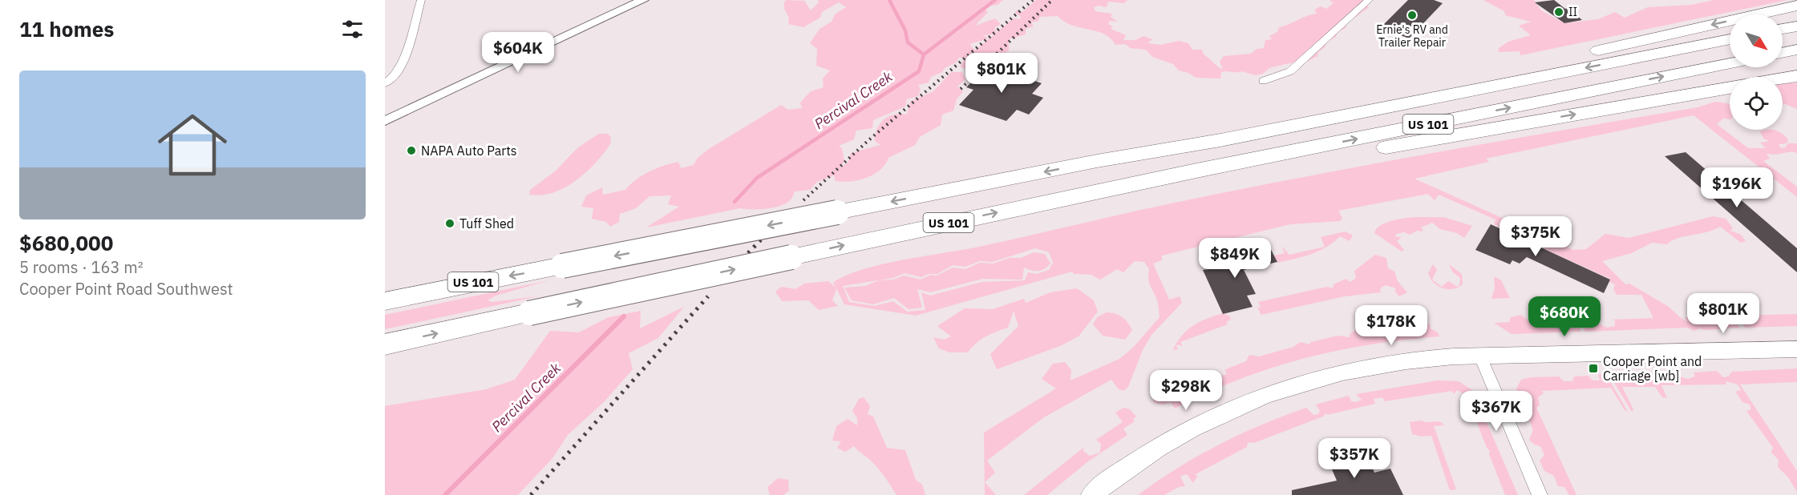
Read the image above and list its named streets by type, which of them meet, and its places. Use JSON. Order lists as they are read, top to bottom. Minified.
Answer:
{"streets":{"highway":["US 101"]},"water":["Percival Creek"],"places":{"other":["II","Ernie's RV and Trailer Repair","NAPA Auto Parts","Tuff Shed"],"transit":["Cooper Point and Carriage [wb]"]},"north":"bottom right","page":{"heading":"11 homes","price":["$604K","$801K","$196K","$375K","$849K","$801K","$680K","$178K","$298K","$367K","$357K"],"list":[{"name":"$680,000","note":"5 rooms · 163 m² · Cooper Point Road Southwest"}]}}
